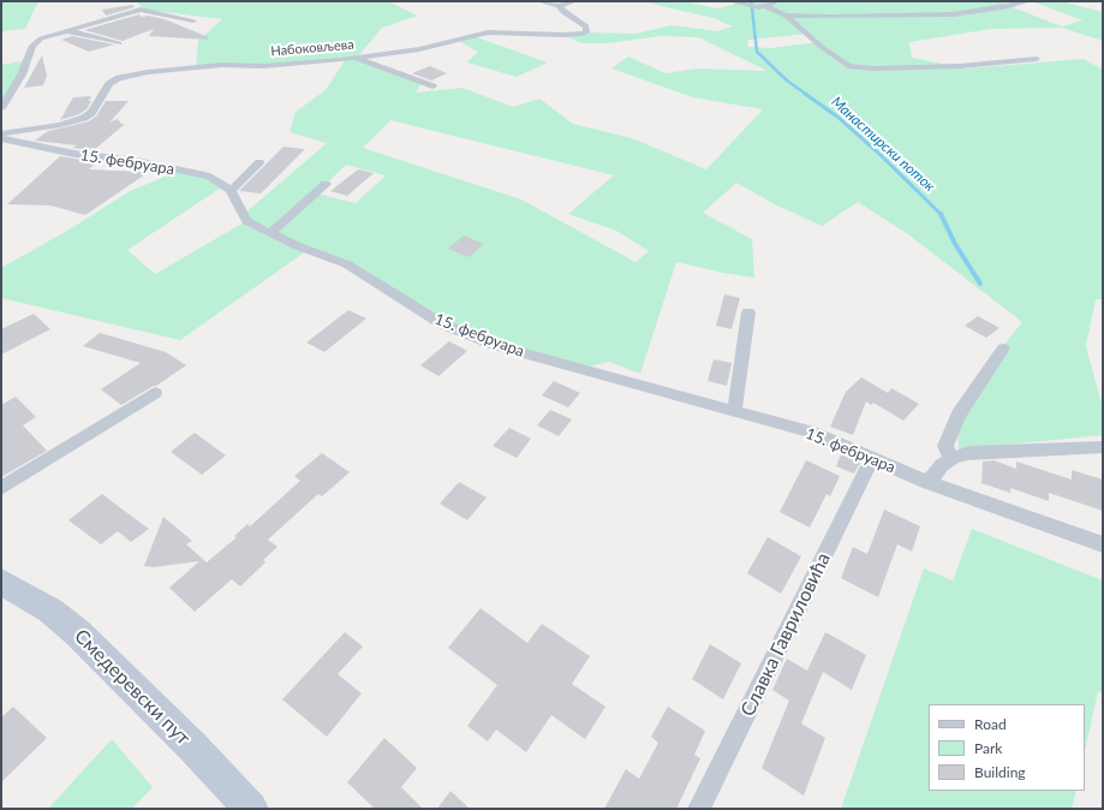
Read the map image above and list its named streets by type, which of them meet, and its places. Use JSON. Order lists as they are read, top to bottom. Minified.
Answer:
{"streets":{"main road":["Смедеревски пут"],"street":["Набоковљева","15. фебруара","Славка Гавриловића"]},"crossings":[["15. фебруара","Славка Гавриловића"]],"water":["Манастирски поток"],"legend":["Road","Park","Building"]}
